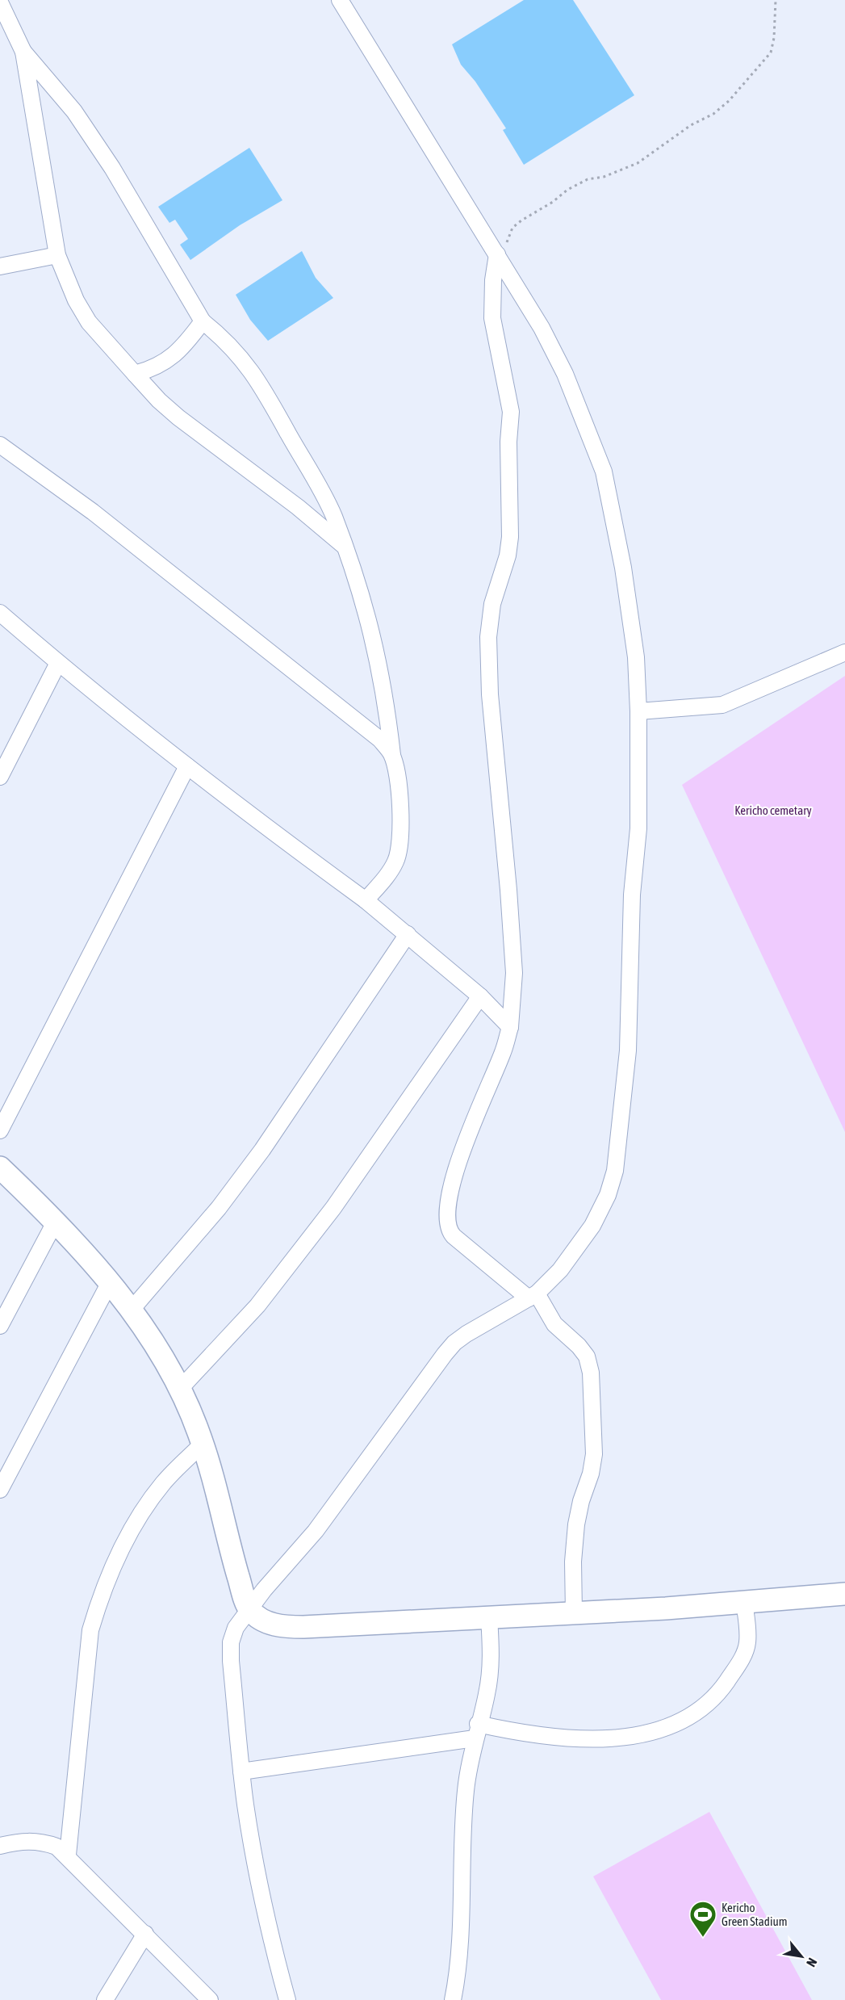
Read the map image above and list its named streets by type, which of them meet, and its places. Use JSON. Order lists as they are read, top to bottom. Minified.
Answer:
{"parks":["Kericho cemetary"],"places":{"sports":["Kericho Green Stadium"]},"north":"bottom right"}
